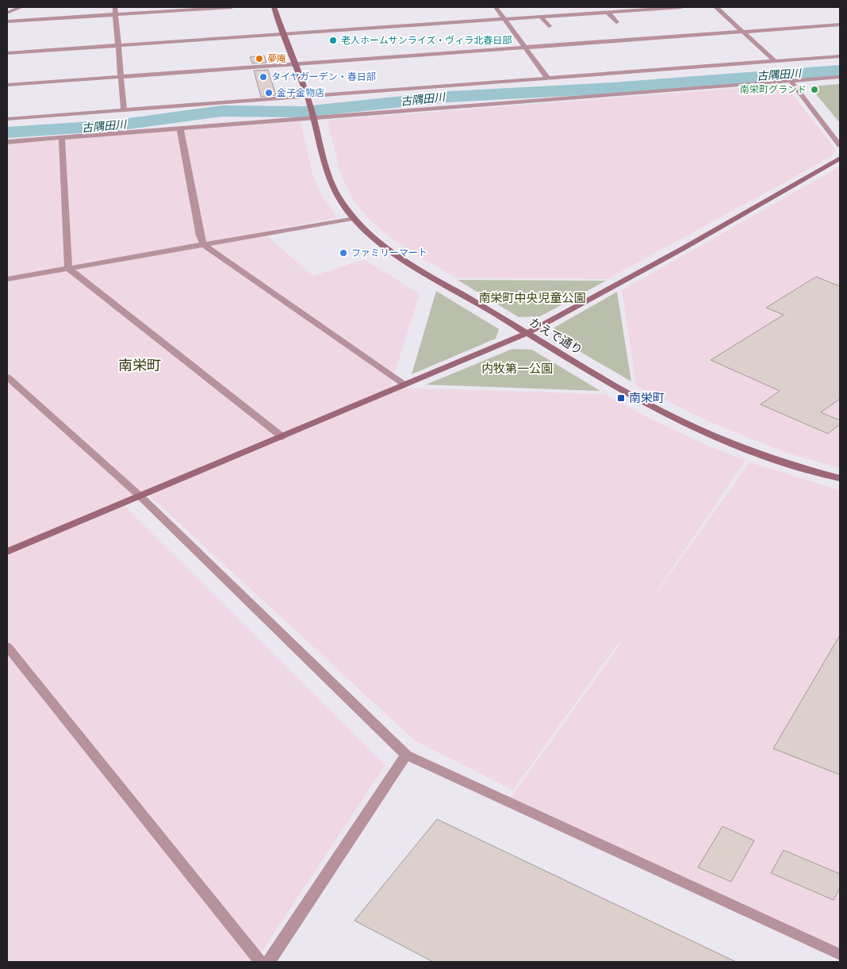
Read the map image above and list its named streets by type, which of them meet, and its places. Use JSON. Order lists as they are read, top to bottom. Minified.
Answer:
{"streets":{"street":["かえで通り"]},"districts":["南栄町"],"water":["古隅田川"],"parks":["南栄町中央児童公園","内牧第一公園"],"places":{"other":["老人ホームサンライズ・ヴィラ北春日部","夢庵","タイヤガーデン・春日部","南栄町グランド","金子金物店","ファミリーマート"],"transit":["南栄町"]}}
